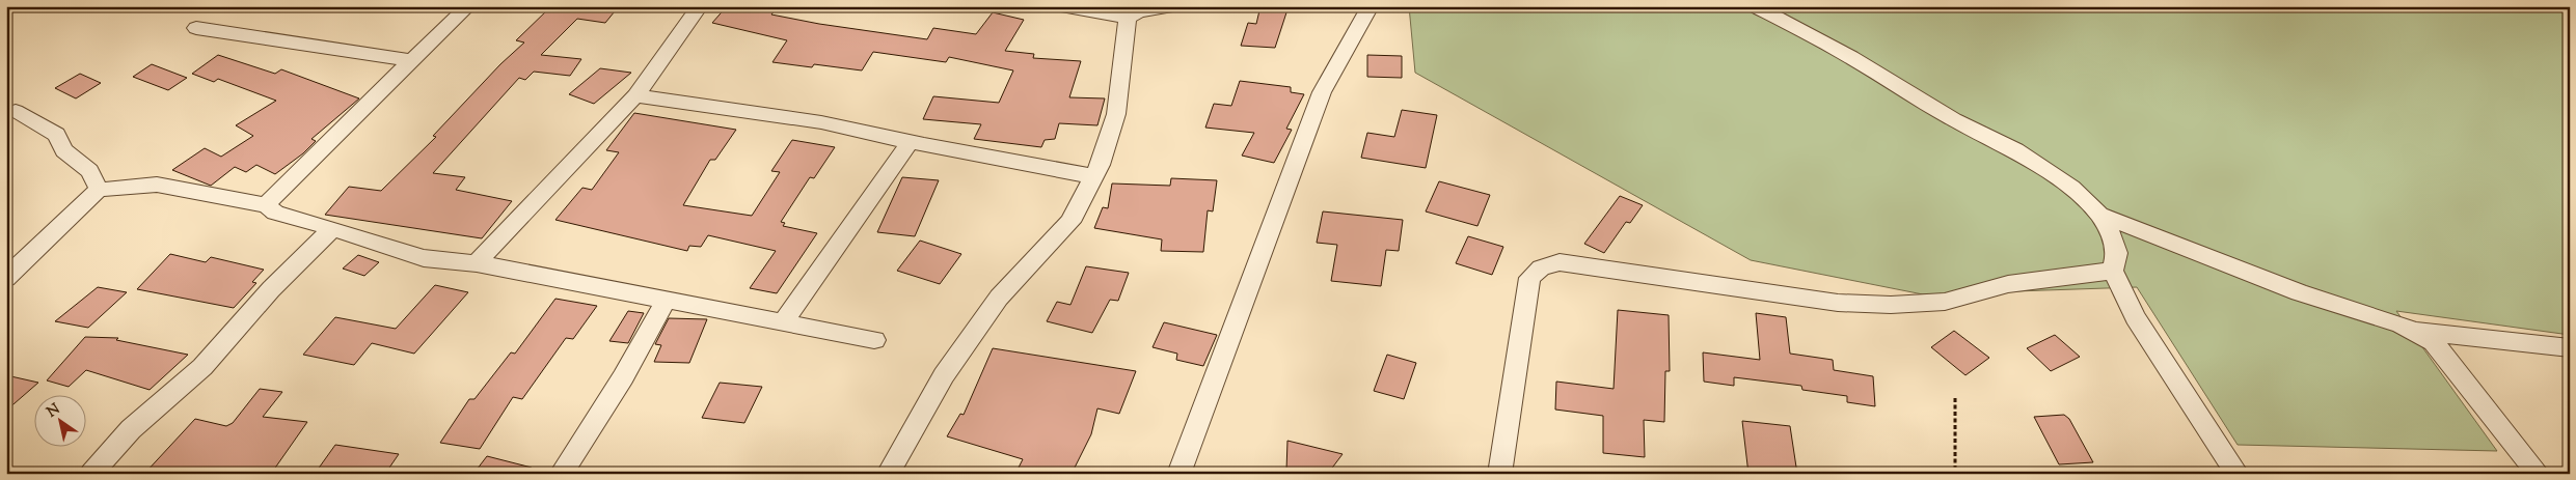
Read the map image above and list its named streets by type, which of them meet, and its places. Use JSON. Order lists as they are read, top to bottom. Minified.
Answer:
{"north":"top left"}
